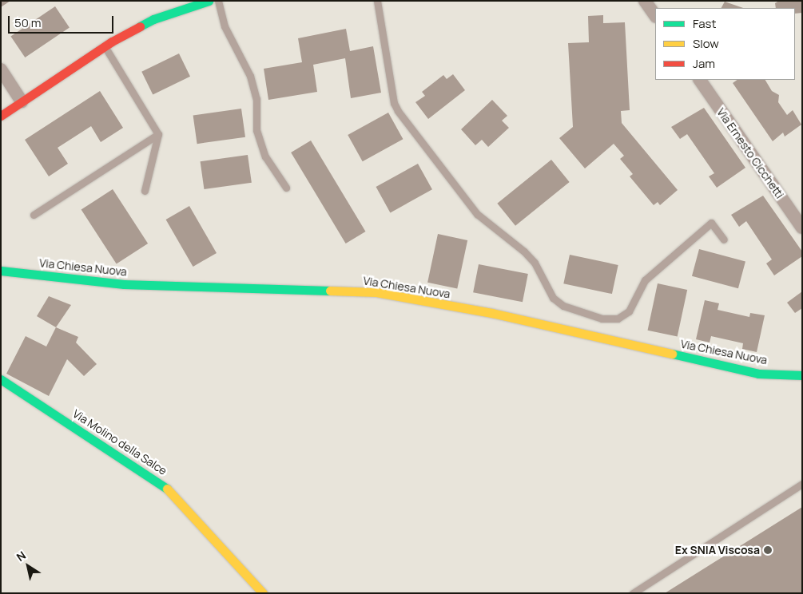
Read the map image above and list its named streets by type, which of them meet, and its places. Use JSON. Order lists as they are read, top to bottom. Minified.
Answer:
{"streets":{"main road":["Via Chiesa Nuova","Via Molino della Salce"],"street":["Via Ernesto Cicchetti"]},"places":["Ex SNIA Viscosa"],"legend":["Fast","Slow","Jam"],"scale_bar":"50 m","north":"top left"}
